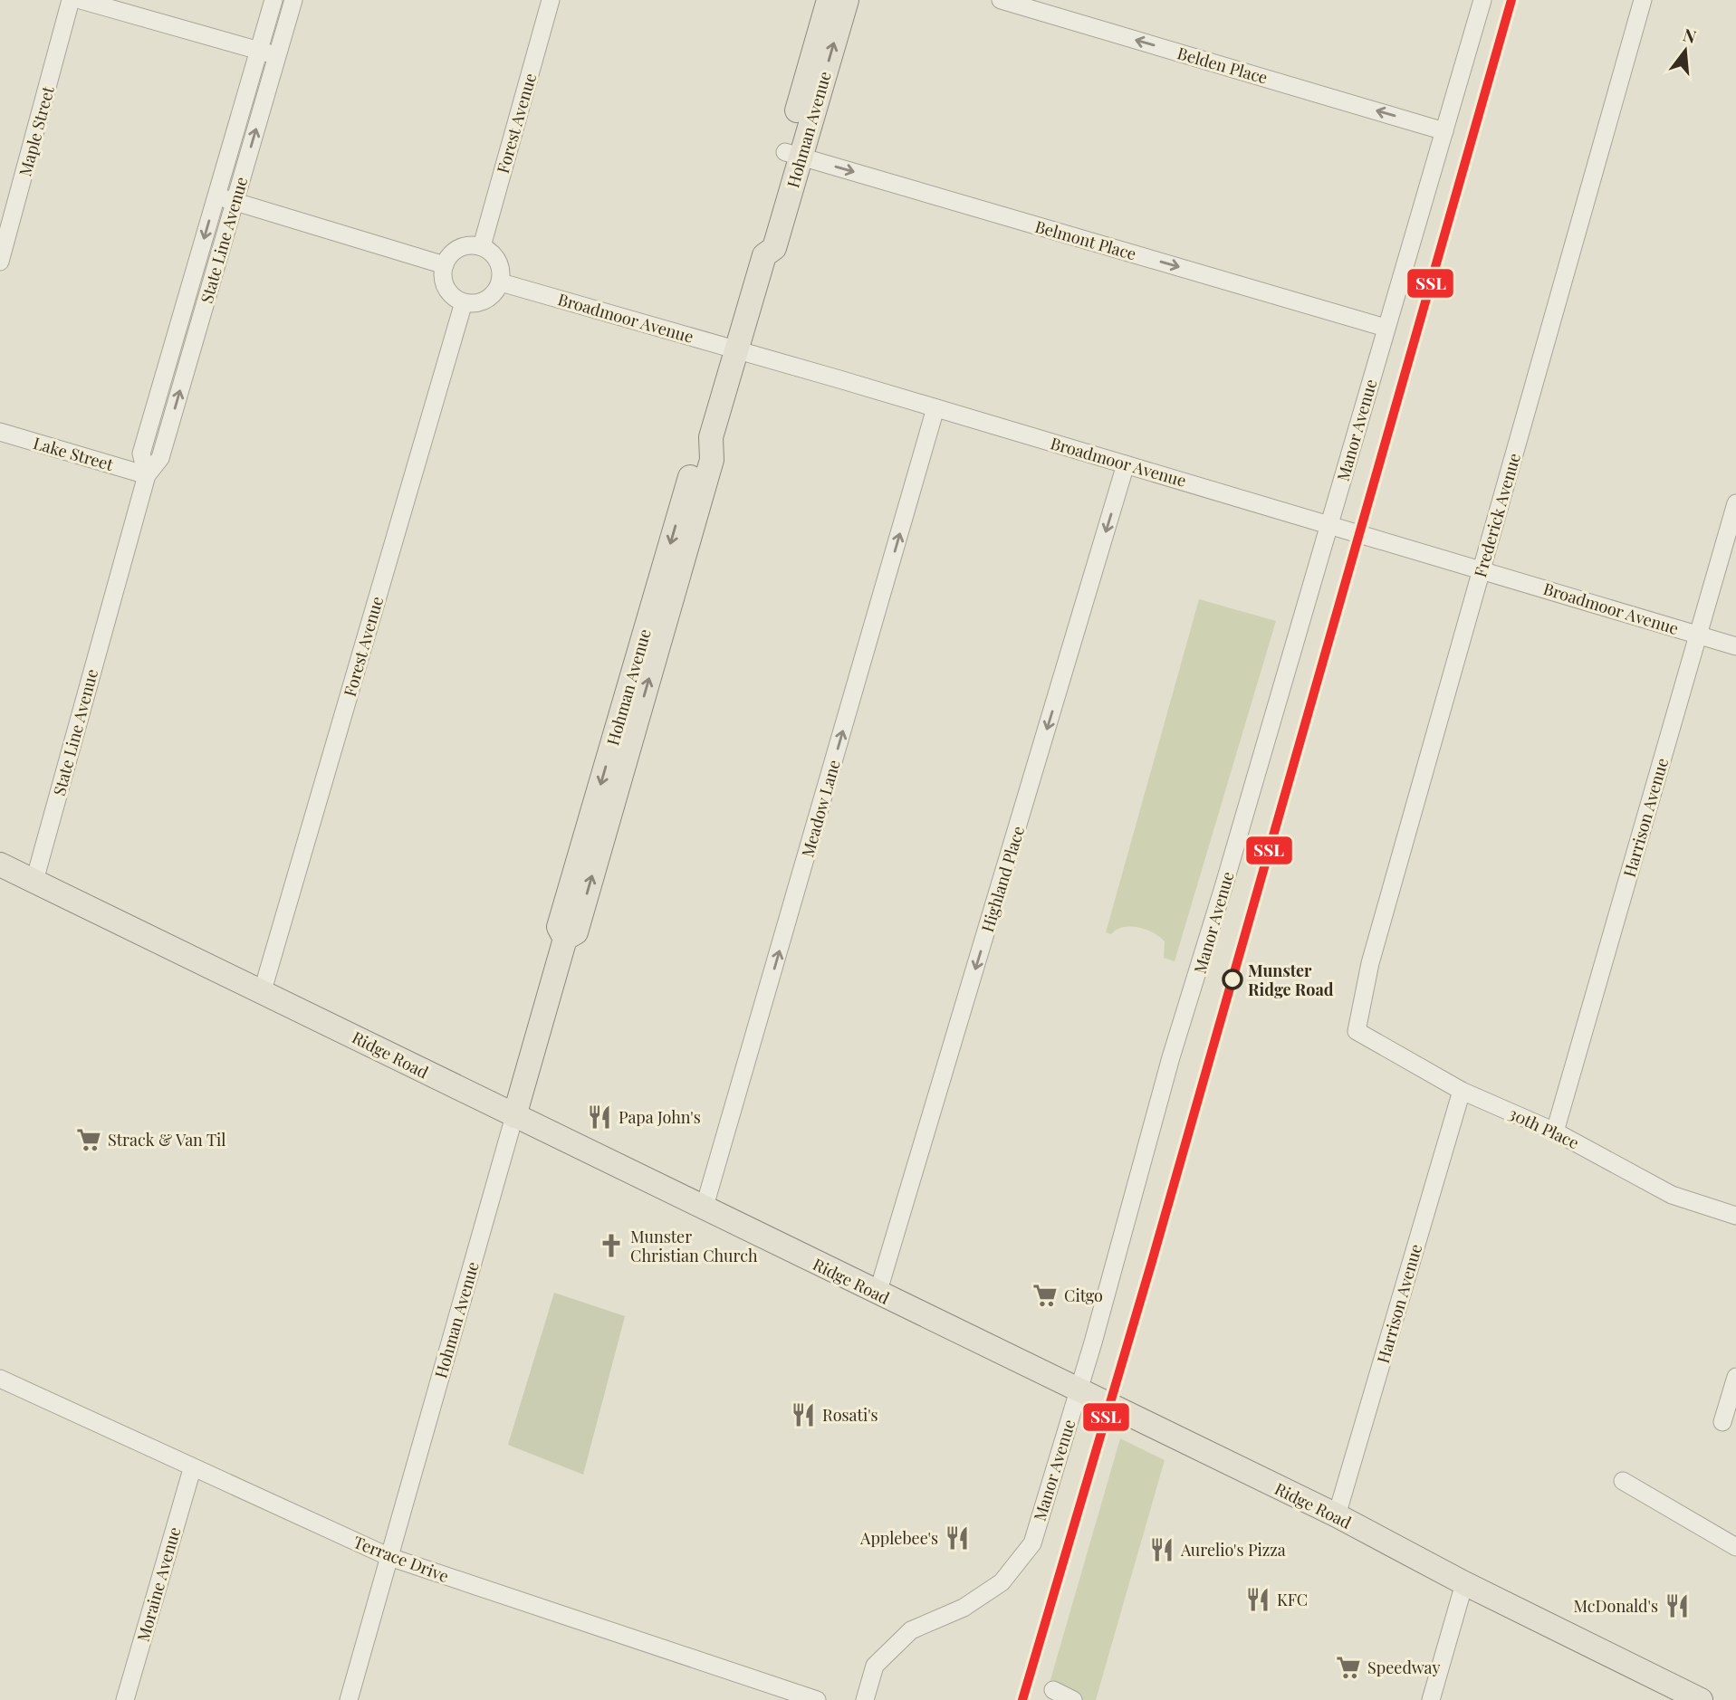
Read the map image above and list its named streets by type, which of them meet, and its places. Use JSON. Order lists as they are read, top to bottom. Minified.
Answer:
{"streets":{"main road":["Hohman Avenue","Ridge Road"],"street":["Belden Place","Forest Avenue","Maple Street","State Line Avenue","Belmont Place","Broadmoor Avenue","Manor Avenue","Lake Street","Frederick Avenue","Meadow Lane","Harrison Avenue","Highland Place","30th Place","Terrace Drive","Moraine Avenue"]},"crossings":[["Belden Place","Manor Avenue"],["Forest Avenue","Broadmoor Avenue"],["Forest Avenue","Ridge Road"],["Hohman Avenue","Belmont Place"],["Hohman Avenue","Broadmoor Avenue"],["Hohman Avenue","Ridge Road"],["Hohman Avenue","Terrace Drive"],["State Line Avenue","Lake Street"],["State Line Avenue","Ridge Road"],["Belmont Place","Manor Avenue"],["Broadmoor Avenue","Manor Avenue"],["Broadmoor Avenue","Frederick Avenue"],["Broadmoor Avenue","Meadow Lane"],["Broadmoor Avenue","Harrison Avenue"],["Broadmoor Avenue","Highland Place"],["Manor Avenue","Ridge Road"],["Frederick Avenue","30th Place"],["Meadow Lane","Ridge Road"],["Harrison Avenue","Ridge Road"],["Harrison Avenue","30th Place"],["Highland Place","Ridge Road"],["Terrace Drive","Moraine Avenue"]],"one_way":["Belden Place","Belmont Place","Meadow Lane","Highland Place"],"places":{"other":["Munster Ridge Road"],"restaurant":["Papa John's","Rosati's","Applebee's","Aurelio's Pizza","KFC","McDonald's"],"supermarket":["Strack & Van Til","Citgo","Speedway"],"church":["Munster Christian Church"]},"lines":["transit line SSL"],"north":"top"}
